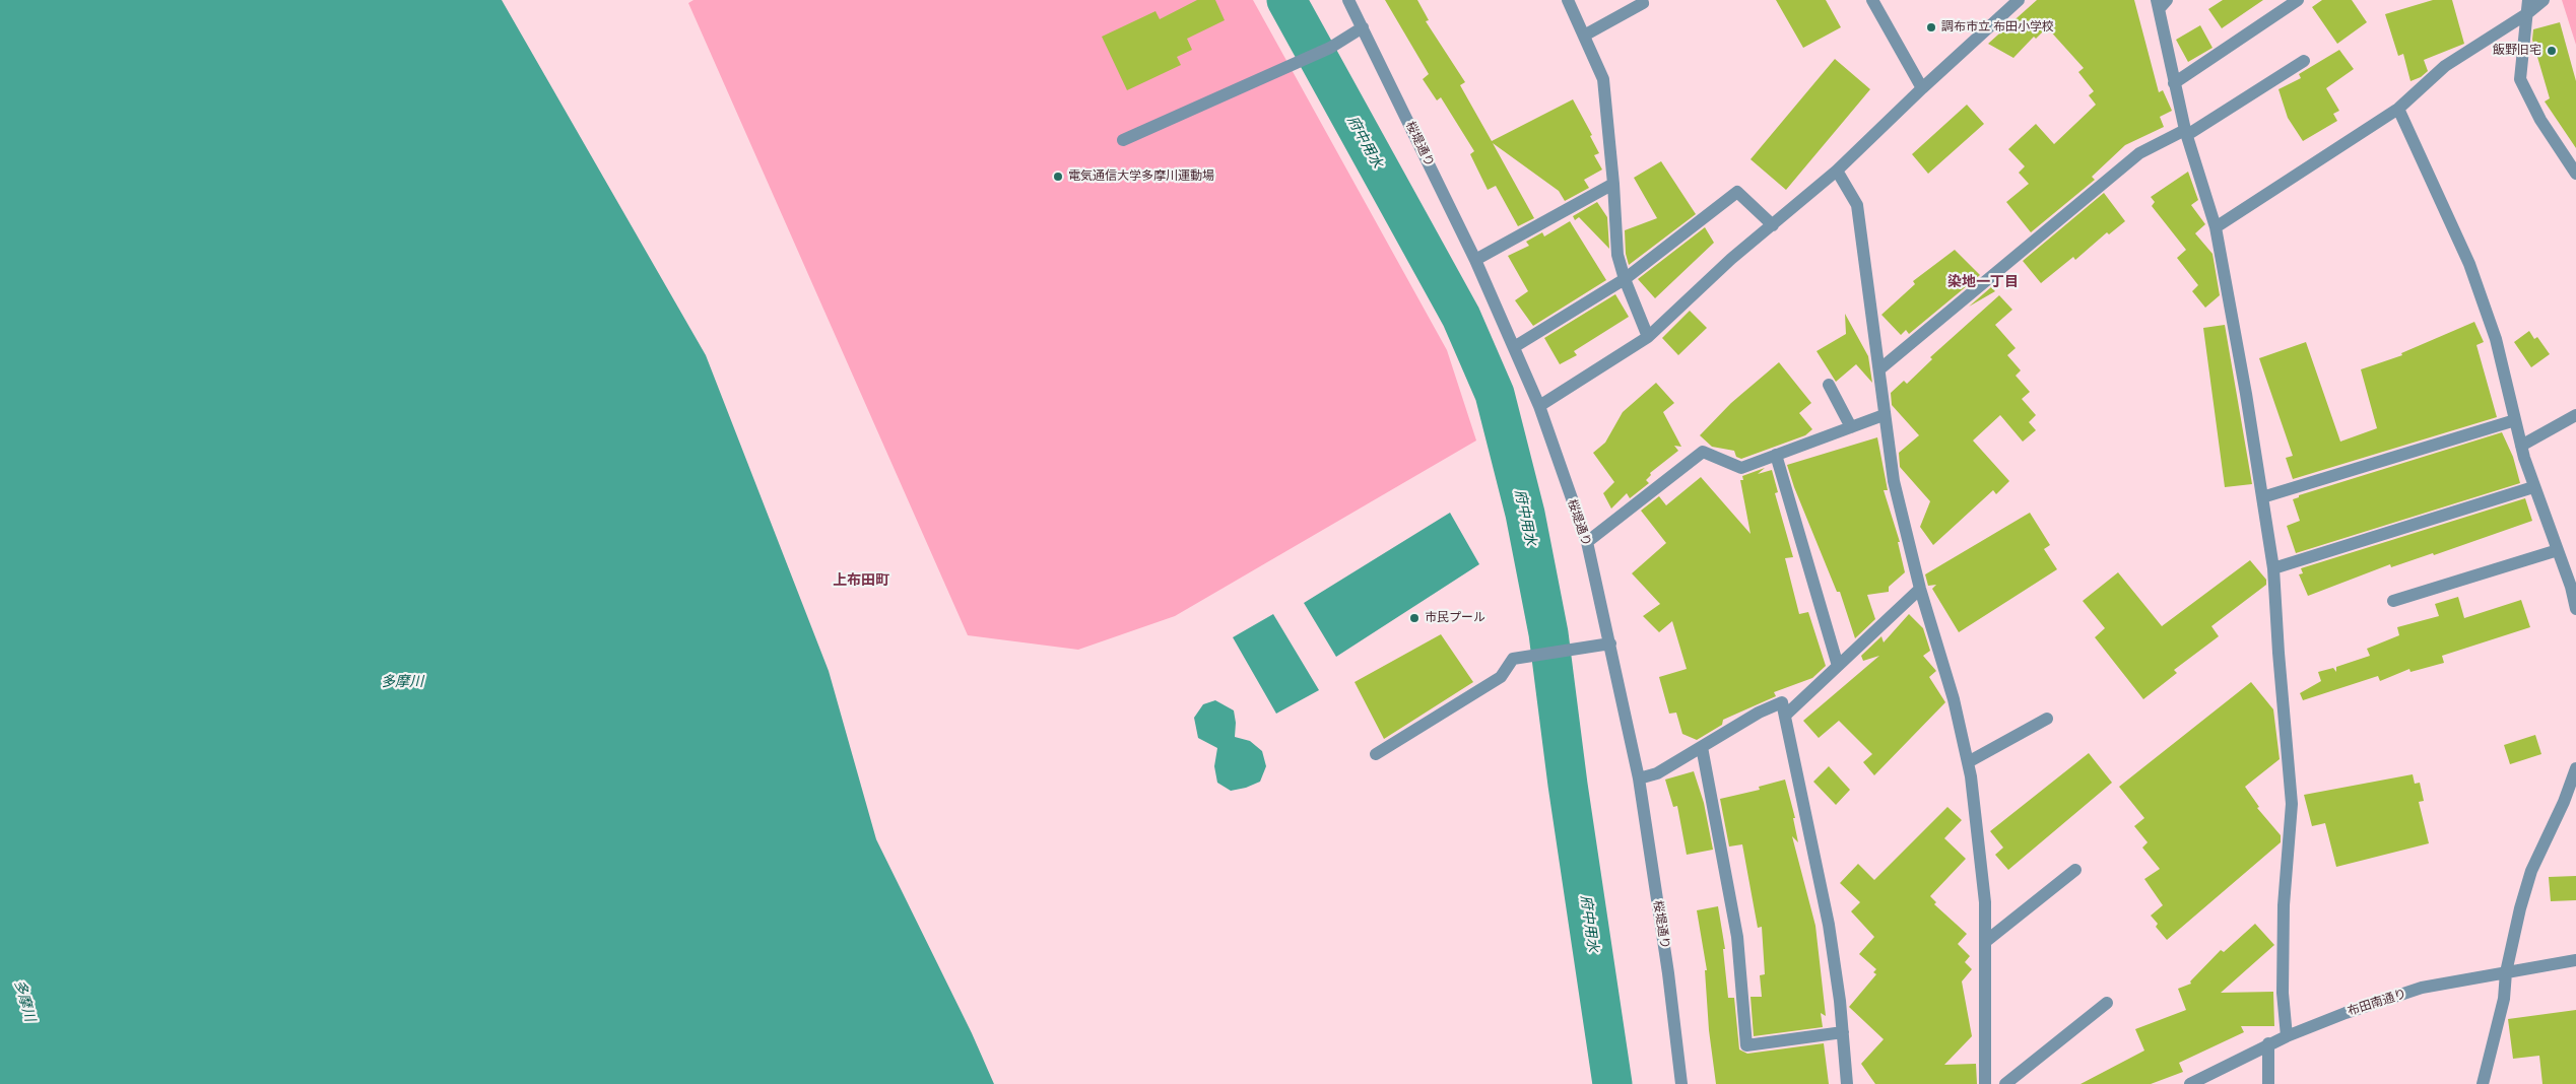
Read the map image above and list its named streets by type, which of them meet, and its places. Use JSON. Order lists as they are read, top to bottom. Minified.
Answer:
{"streets":{"street":["桜堤通り","布田南通り"]},"districts":["染地一丁目","上布田町"],"water":["府中用水","多摩川"],"places":["調布市立 布田小学校","飯野旧宅","電気通信大学多摩川運動場","市民プール"]}
